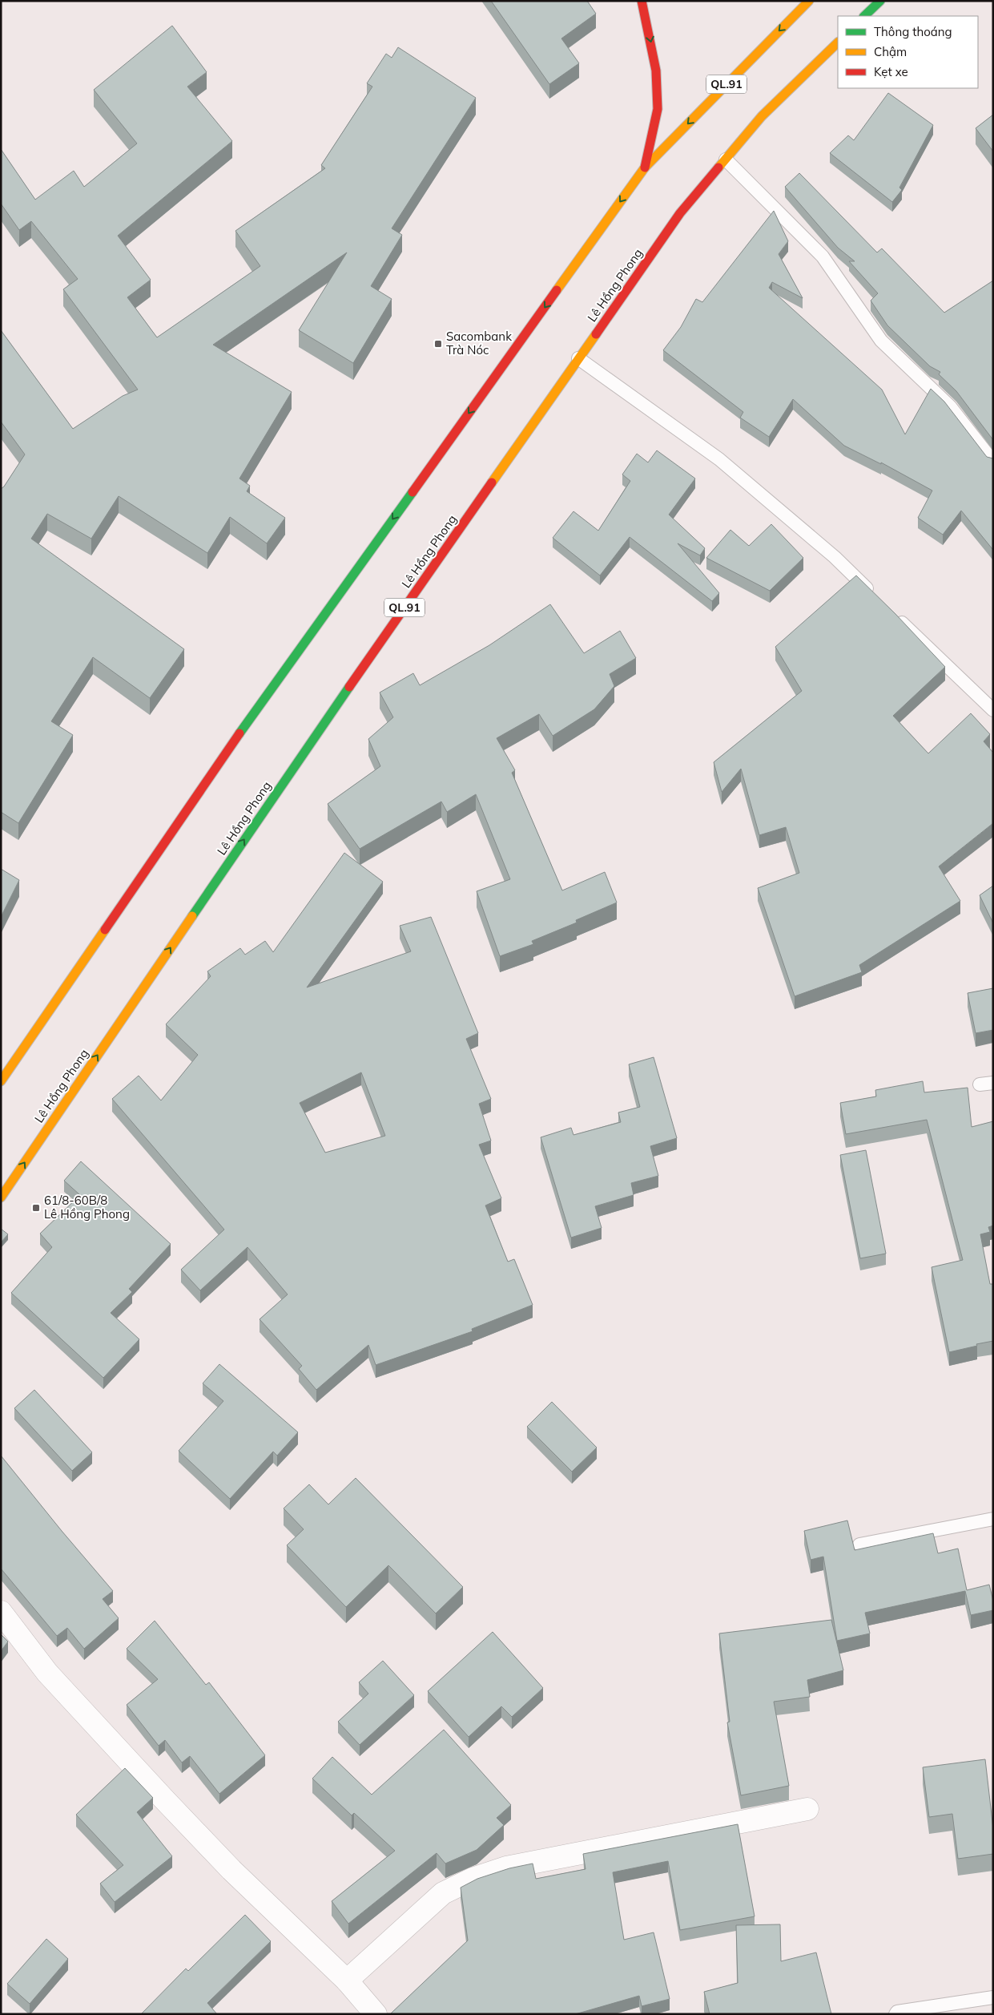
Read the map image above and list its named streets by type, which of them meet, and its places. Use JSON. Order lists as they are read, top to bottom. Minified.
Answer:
{"streets":{"main road":["QL.91","Lê Hồng Phong"]},"places":{"transit":["Sacombank Trà Nóc","61/8-60B/8 Lê Hồng Phong"]},"legend":["Thông thoáng","Chậm","Kẹt xe"]}
